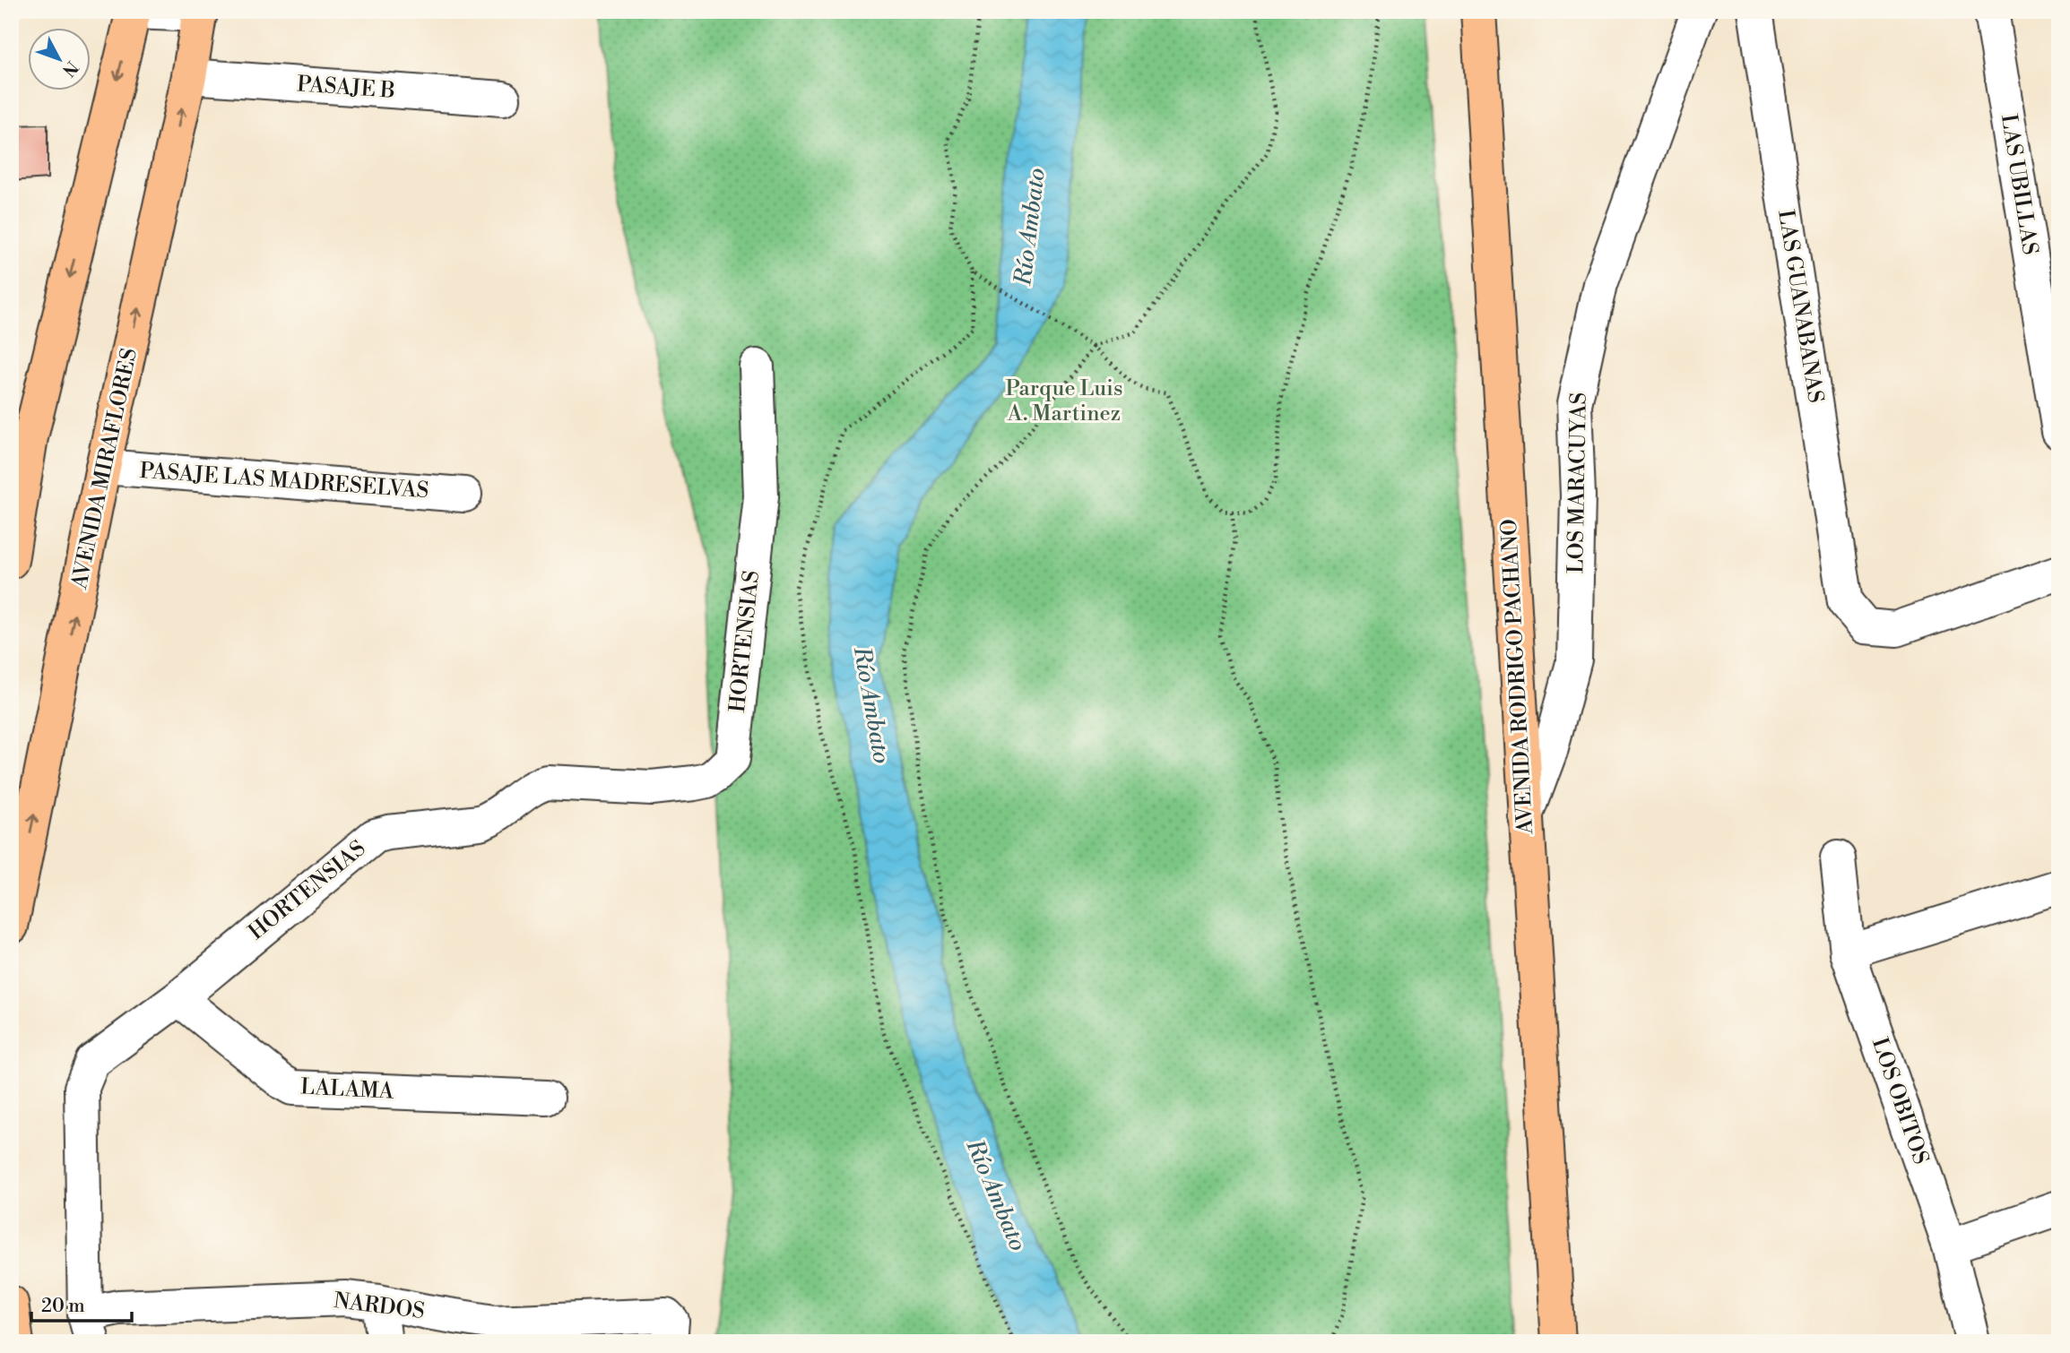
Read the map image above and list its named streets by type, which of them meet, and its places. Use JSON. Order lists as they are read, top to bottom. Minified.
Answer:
{"streets":{"main road":["AVENIDA MIRAFLORES","AVENIDA RODRIGO PACHANO"],"street":["PASAJE B","LAS UBILLAS","LAS GUANABANAS","PASAJE LAS MADRESELVAS","LOS MARACUYAS","HORTENSIAS","LALAMA","LOS OBITOS","NARDOS"]},"crossings":[["PASAJE B","AVENIDA MIRAFLORES"],["AVENIDA MIRAFLORES","PASAJE LAS MADRESELVAS"],["LOS MARACUYAS","AVENIDA RODRIGO PACHANO"],["HORTENSIAS","LALAMA"],["HORTENSIAS","NARDOS"]],"water":["Río Ambato"],"parks":["Parque Luis A. Martinez"],"scale_bar":"20 m","north":"bottom right"}
